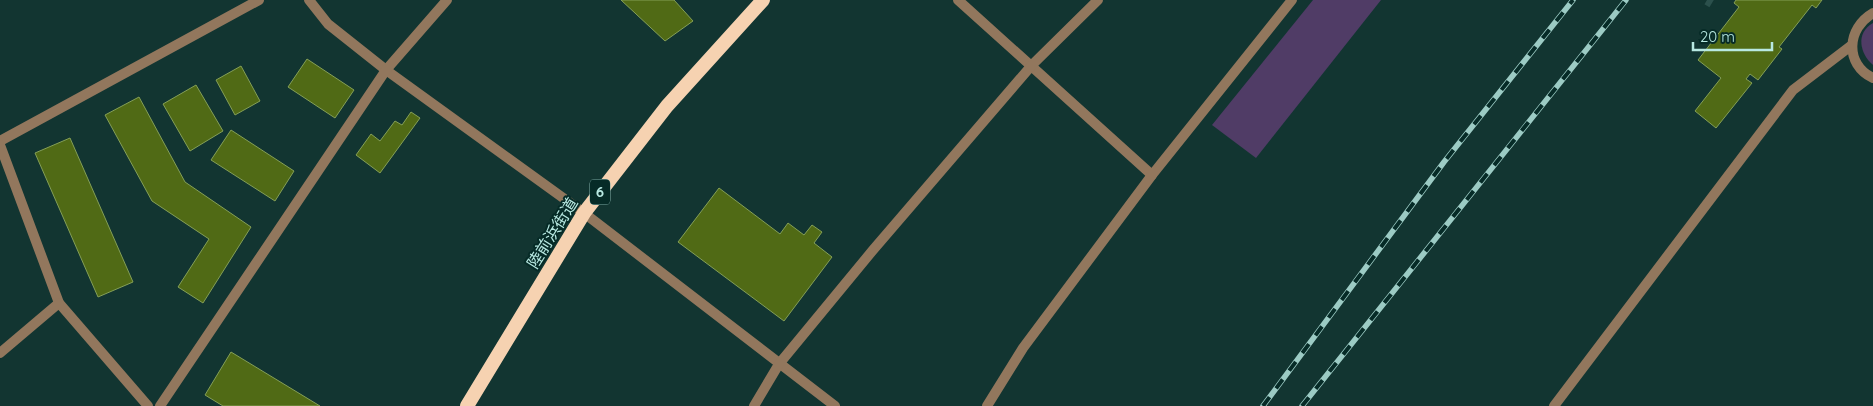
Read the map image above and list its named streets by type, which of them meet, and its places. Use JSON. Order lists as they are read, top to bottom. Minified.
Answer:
{"streets":{"highway":["6","陸前浜街道"]},"scale_bar":"20 m"}
